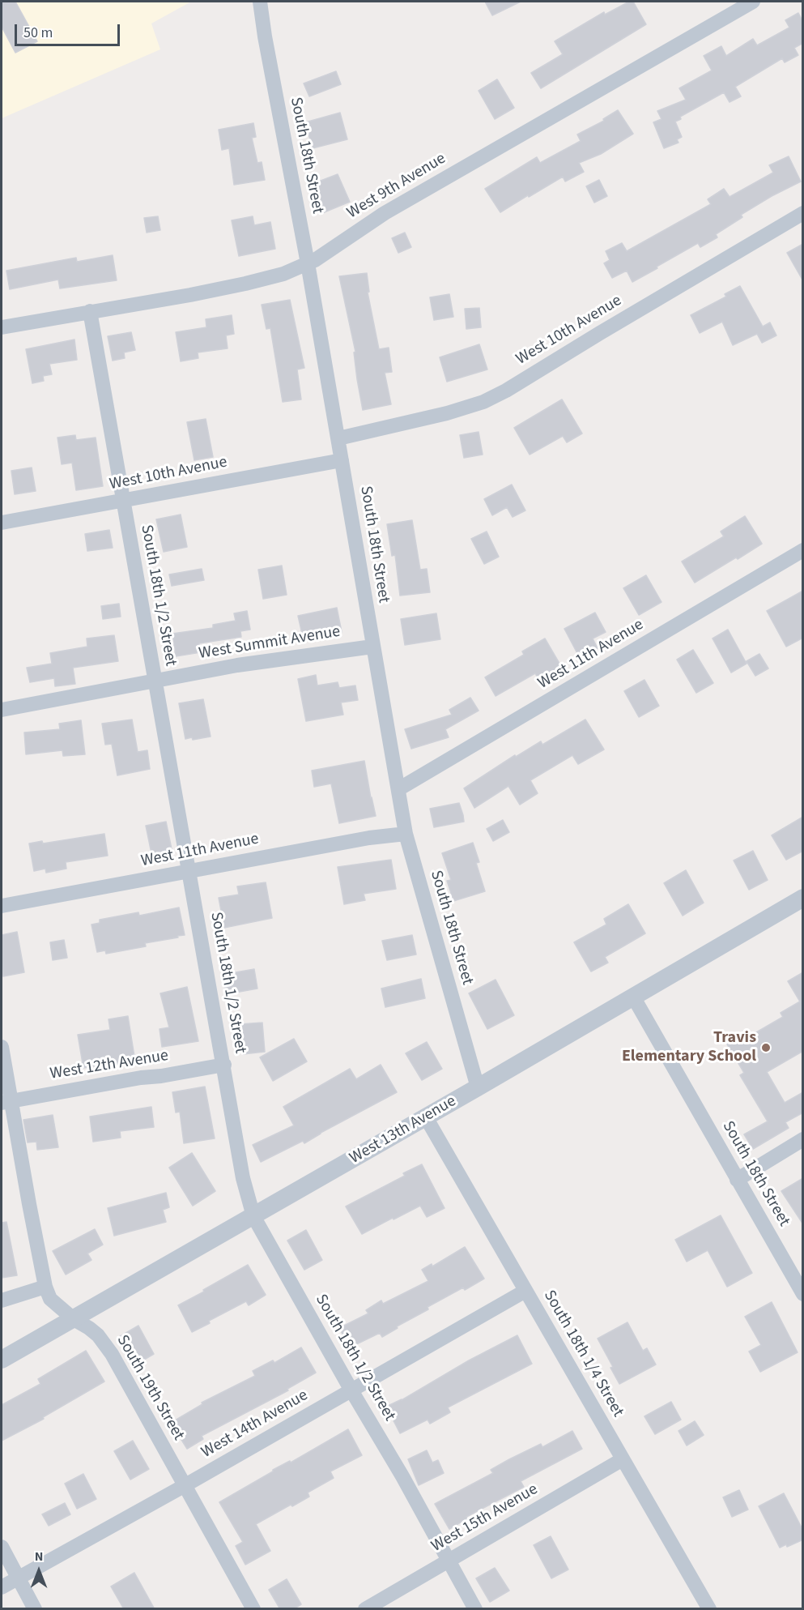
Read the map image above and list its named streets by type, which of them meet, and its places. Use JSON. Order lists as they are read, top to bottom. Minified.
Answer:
{"streets":{"street":["South 18th Street","West 9th Avenue","West 10th Avenue","South 18th 1/2 Street","West Summit Avenue","West 11th Avenue","West 12th Avenue","West 13th Avenue","South 18th 1/4 Street","South 19th Street","West 14th Avenue","West 15th Avenue"]},"crossings":[["South 18th Street","West 9th Avenue"],["South 18th Street","West 10th Avenue"],["South 18th Street","West Summit Avenue"],["South 18th Street","West 11th Avenue"],["South 18th Street","West 13th Avenue"],["West 9th Avenue","South 18th 1/2 Street"],["West 10th Avenue","South 18th 1/2 Street"],["South 18th 1/2 Street","West Summit Avenue"],["South 18th 1/2 Street","West 11th Avenue"],["South 18th 1/2 Street","West 12th Avenue"],["South 18th 1/2 Street","West 13th Avenue"],["South 18th 1/2 Street","West 14th Avenue"],["South 18th 1/2 Street","West 15th Avenue"],["West 12th Avenue","South 19th Street"],["West 13th Avenue","South 18th 1/4 Street"],["West 13th Avenue","South 19th Street"],["South 18th 1/4 Street","West 14th Avenue"],["South 18th 1/4 Street","West 15th Avenue"],["South 19th Street","West 14th Avenue"]],"places":["Travis Elementary School"],"scale_bar":"50 m","north":"top"}
